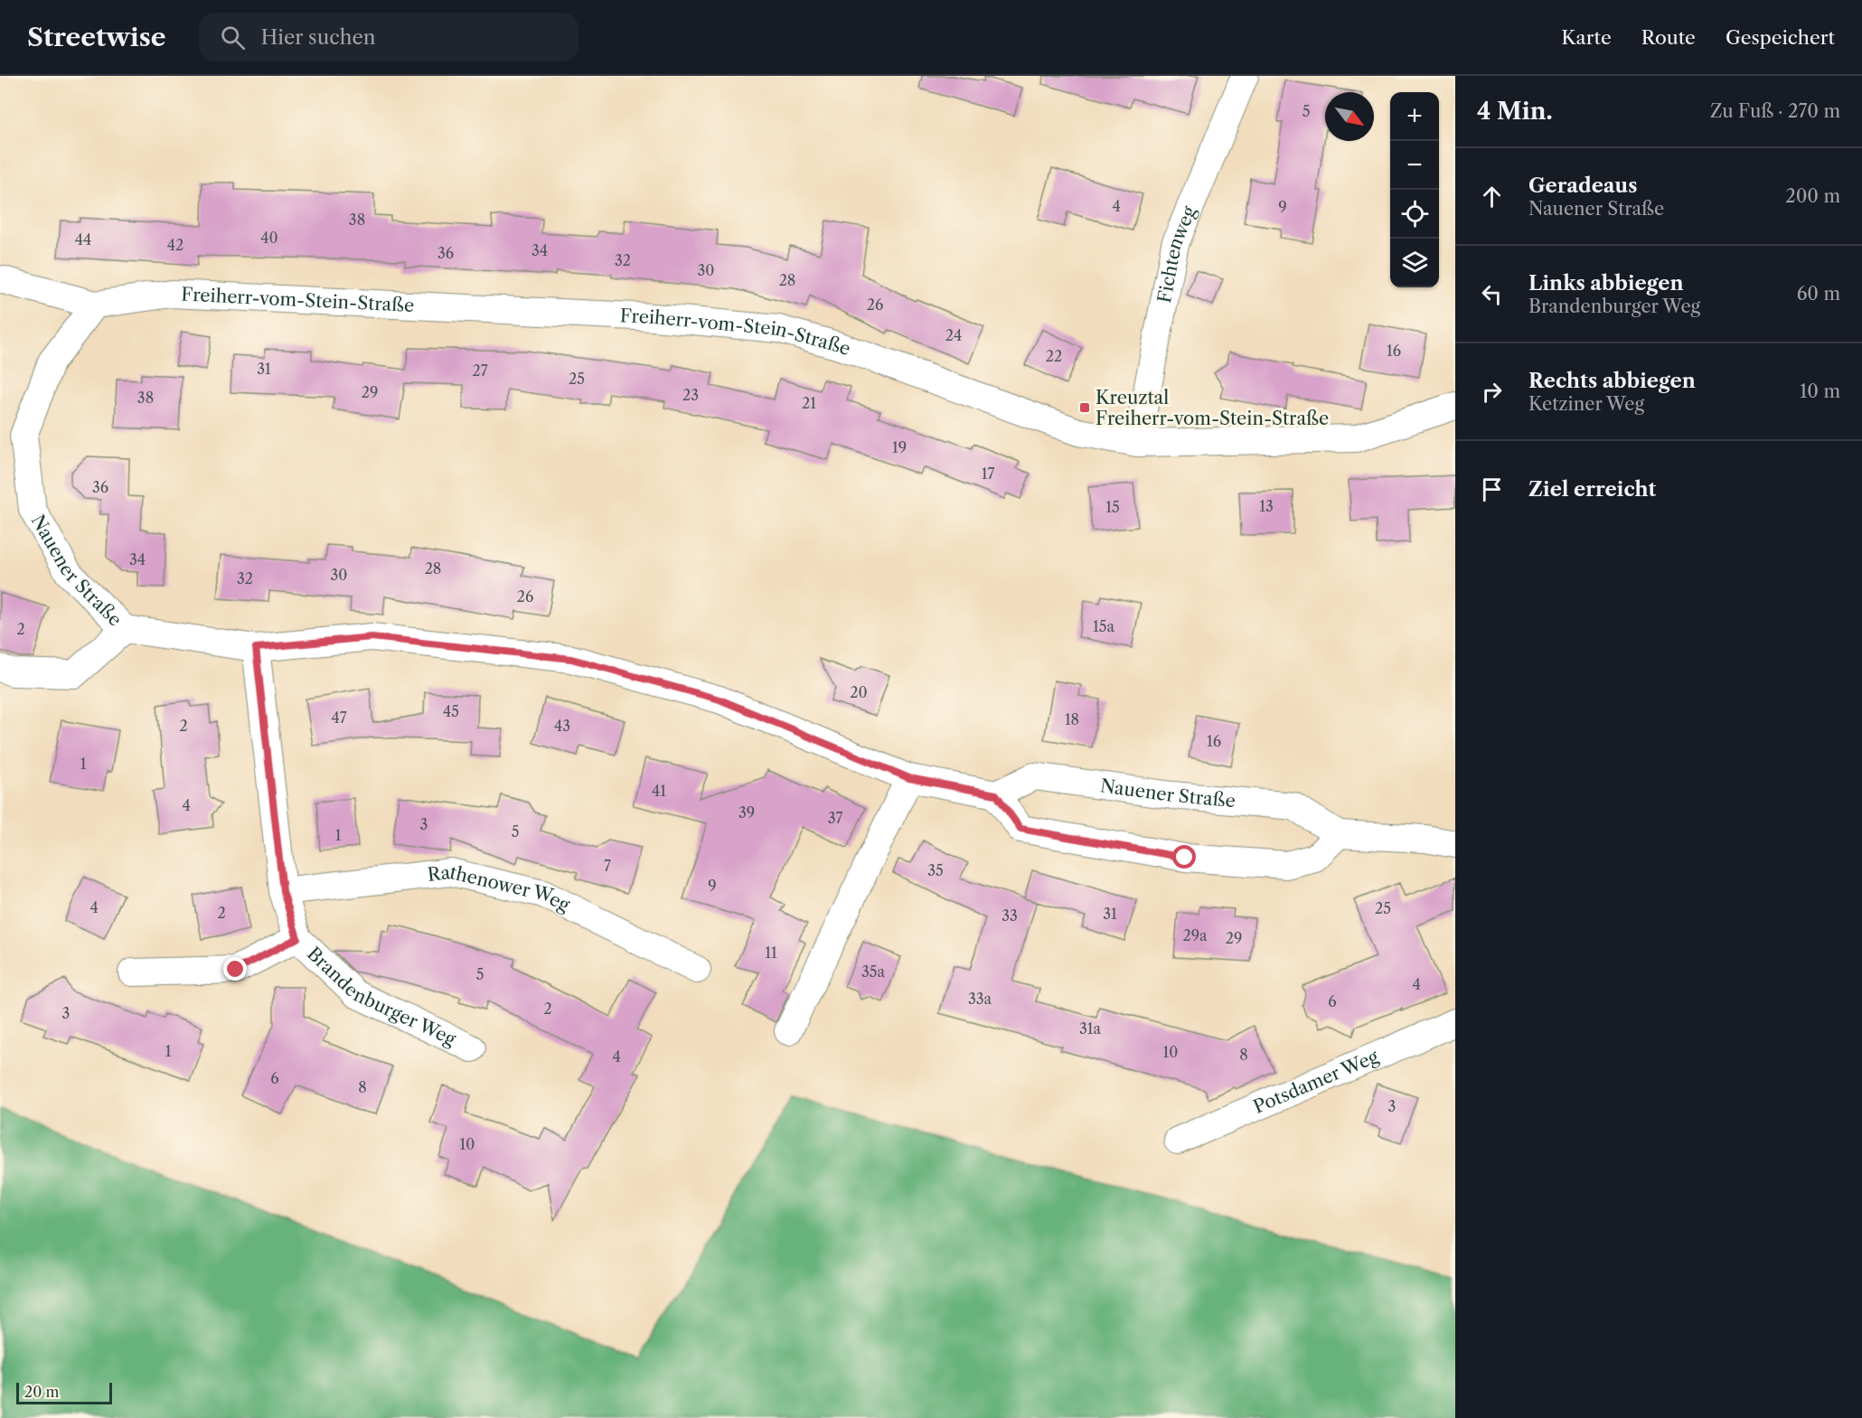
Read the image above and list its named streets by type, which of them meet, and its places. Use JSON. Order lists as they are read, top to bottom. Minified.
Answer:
{"streets":{"street":["Fichtenweg","Freiherr-vom-Stein-Straße","Nauener Straße","Rathenower Weg","Brandenburger Weg","Potsdamer Weg"]},"crossings":[["Fichtenweg","Freiherr-vom-Stein-Straße"],["Freiherr-vom-Stein-Straße","Nauener Straße"],["Nauener Straße","Brandenburger Weg"],["Rathenower Weg","Brandenburger Weg"]],"places":{"transit":["Kreuztal Freiherr-vom-Stein-Straße"]},"house_numbers":["5","4","9","38","40","44","42","34","36","32","30","28","26","24","16","22","31","27","25","29","23","38","21","19","17","36","13","15","34","28","30","32","26","15a","2","20","45","47","18","2","43","16","1","41","4","39","37","3","5","1","7","35","9","4","25","2","31","33","29a","29","11","35a","5","4","33a","6","2","3","31a","1","10","8","4","6","8","3","10"],"scale_bar":"20 m","north":"bottom right","page":{"header":"Streetwise","search":"Hier suchen","nav":["Karte","Route","Gespeichert"],"heading":["4 Min.","Zu Fuß · 270 m"],"map_buttons":["+","−"],"list":[["Geradeaus","Nauener Straße","200 m"],["Links abbiegen","Brandenburger Weg","60 m"],["Rechts abbiegen","Ketziner Weg","10 m"],"Ziel erreicht"],"scale":"20 m"}}
